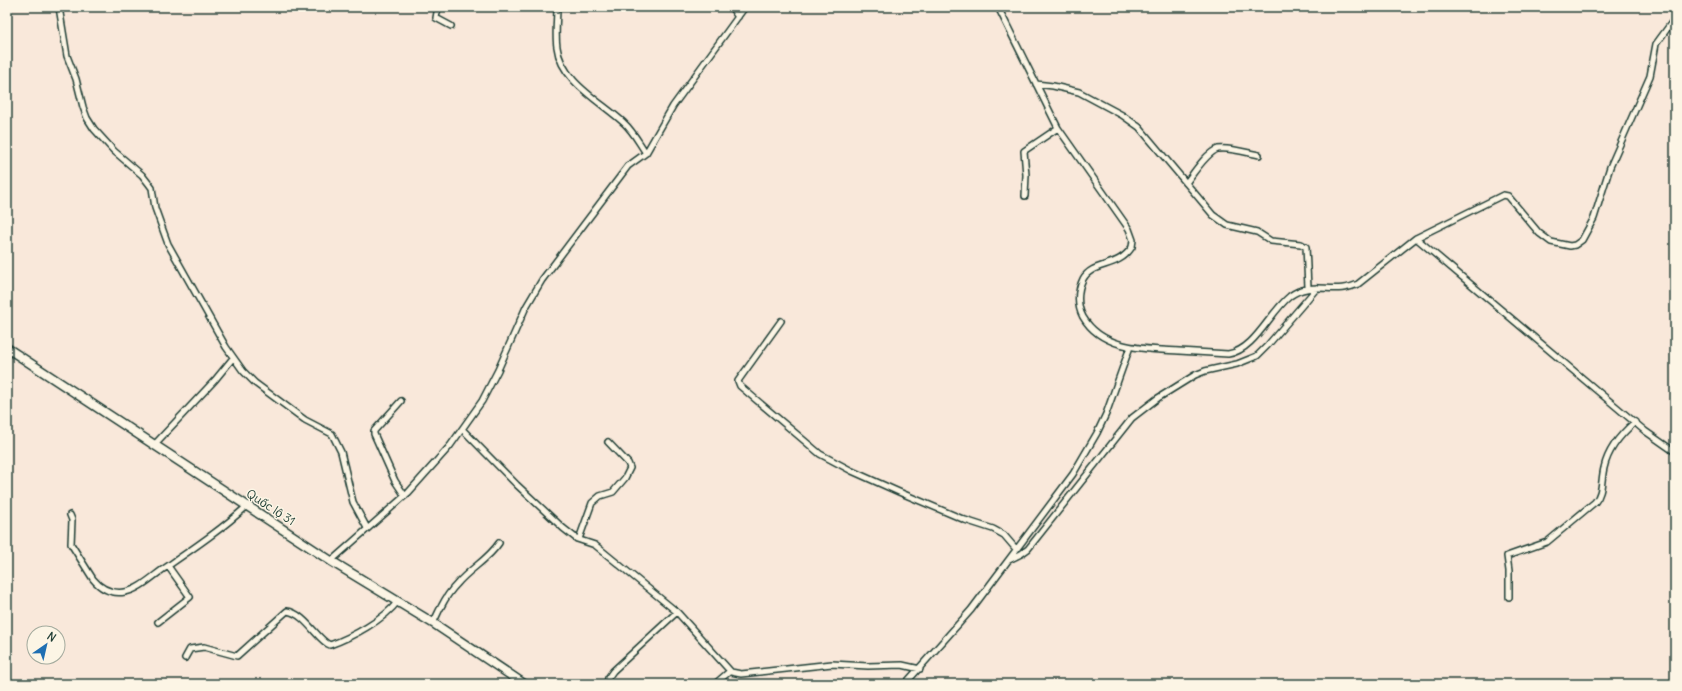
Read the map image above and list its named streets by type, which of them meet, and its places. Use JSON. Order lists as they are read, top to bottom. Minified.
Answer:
{"streets":{"highway":["Quốc lộ 31"]},"north":"top right"}
